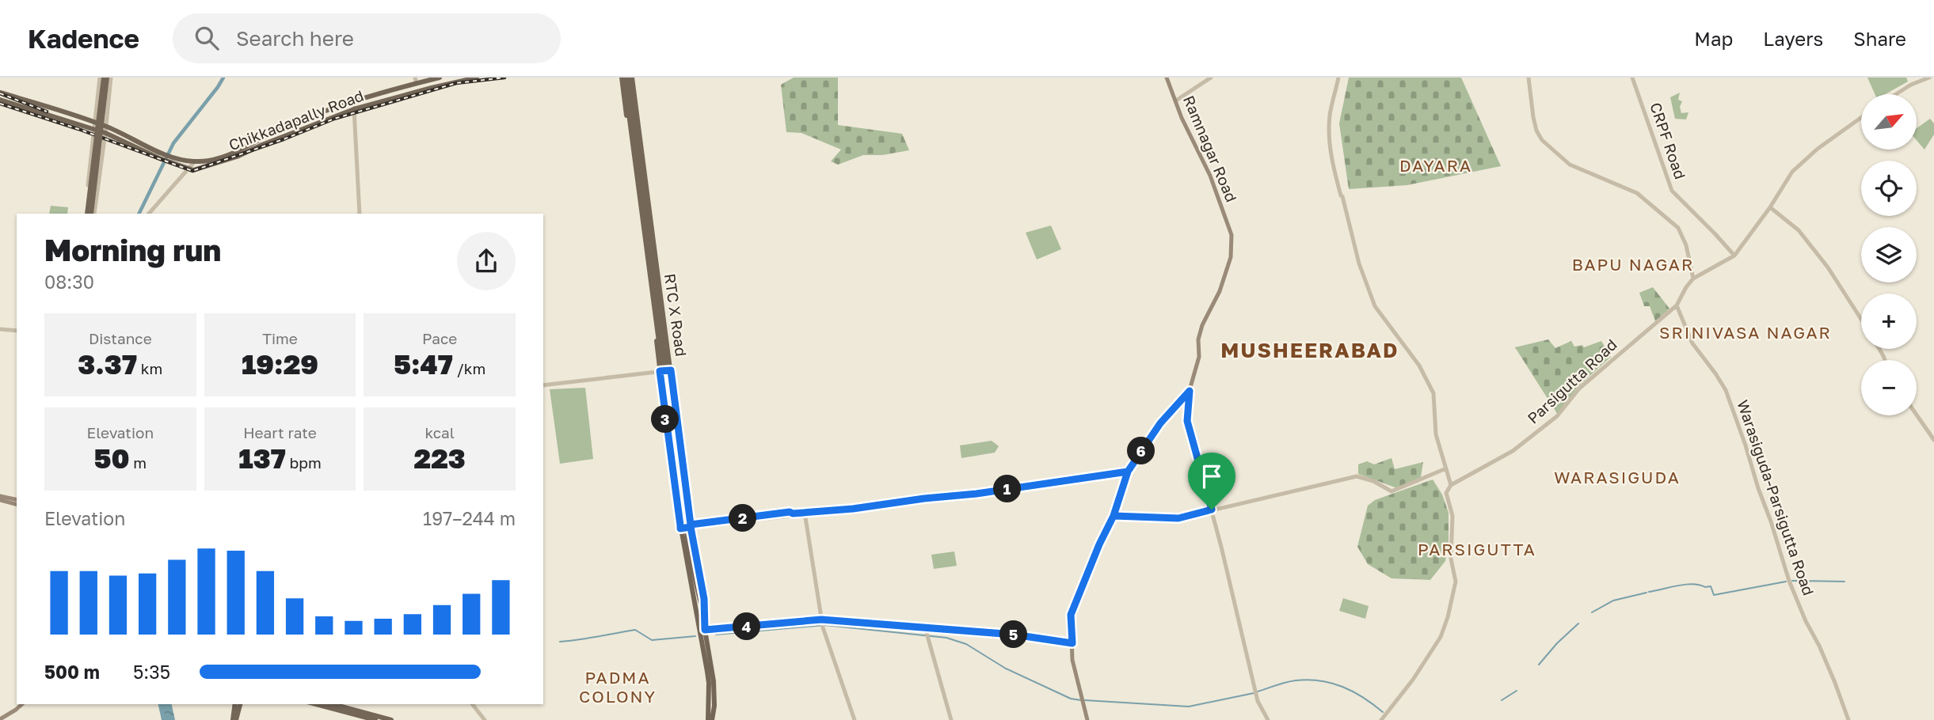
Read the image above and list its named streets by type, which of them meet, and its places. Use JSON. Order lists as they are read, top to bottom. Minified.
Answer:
{"streets":{"main road":["Chikkadapally Road","Ramnagar Road","RTC X Road"],"street":["CRPF Road","Parsigutta Road","Warasiguda-Parsigutta Road"]},"crossings":[["Parsigutta Road","Warasiguda-Parsigutta Road"]],"districts":["DAYARA","BAPU NAGAR","SRINIVASA NAGAR","MUSHEERABAD","WARASIGUDA","PARSIGUTTA","PADMA COLONY"],"north":"top right","page":{"header":"Kadence","search":"Search here","nav":["Map","Layers","Share"],"map_buttons":["+","−"],"heading":["Morning run","08:30"],"stats":[["Distance","3.37 km"],["Time","19:29"],["Pace","5:47 /km"],["Elevation","50 m"],["Heart rate","137 bpm"],["kcal","223"]],"pins":["3","6","1","2","4","5"],"chart":["Elevation","197–244 m"],"list":[{"name":"500 m","note":"5:35"}]}}
